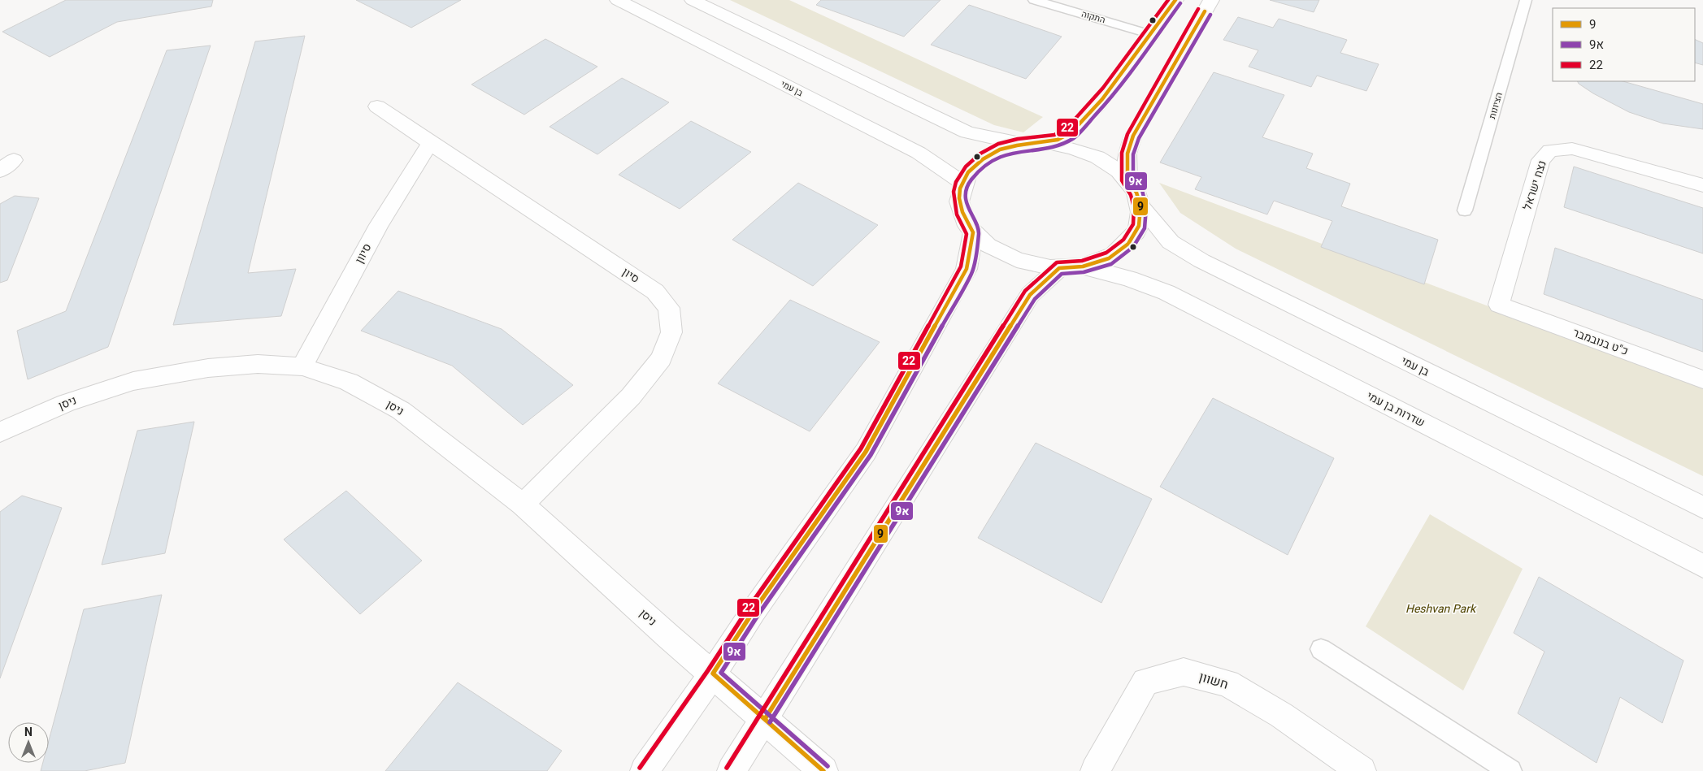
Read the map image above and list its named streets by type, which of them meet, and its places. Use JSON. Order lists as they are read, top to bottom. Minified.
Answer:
{"streets":{"street":["בן עמי","נצח ישראל","סיוון","סיון","כ\"ט בנובמבר","ניסן","שדרות בן עמי","חשוון"],"lane":["התקוה","הציונות"]},"crossings":[["נצח ישראל","כ\"ט בנובמבר"],["סיוון","סיון"],["סיוון","ניסן"],["סיון","ניסן"]],"parks":["Heshvan Park"],"lines":["transit line 9","transit line 22","transit line 9א"],"legend":["9","9א","22"],"north":"top"}
